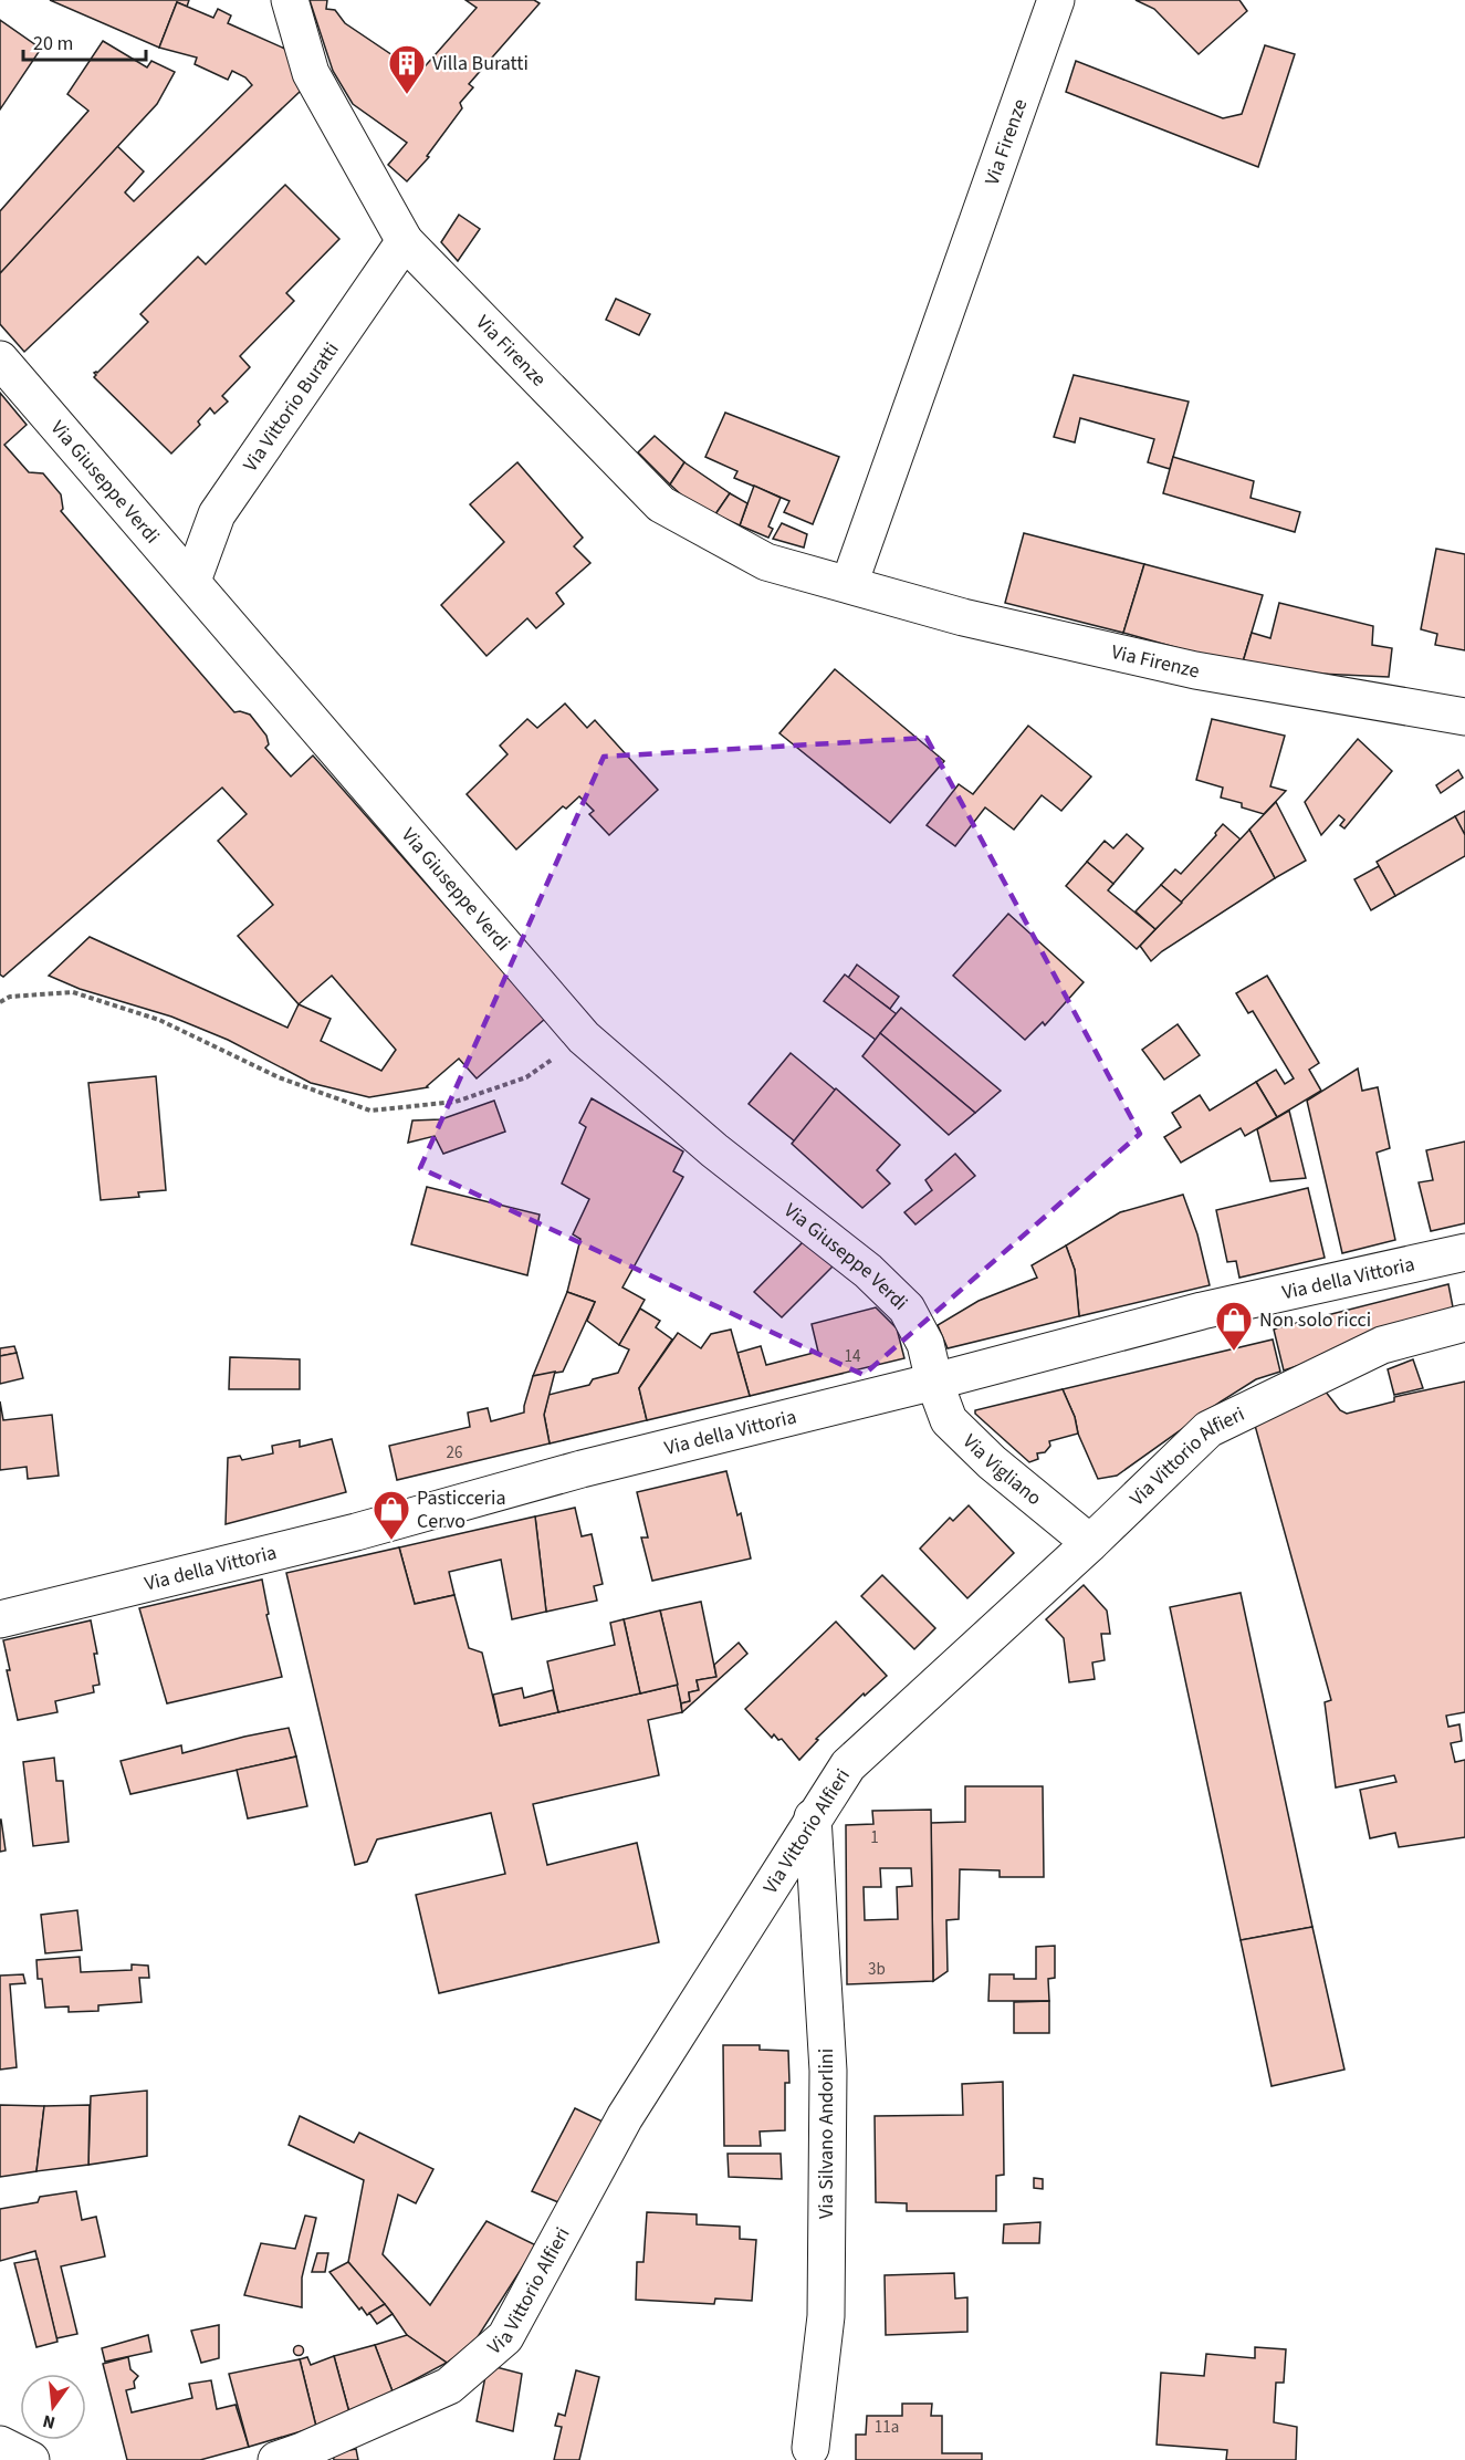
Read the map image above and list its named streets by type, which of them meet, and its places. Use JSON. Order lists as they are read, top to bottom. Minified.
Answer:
{"streets":{"street":["Via Firenze","Via Vittorio Buratti","Via Giuseppe Verdi","Via della Vittoria","Via Vittorio Alfieri","Via Vigliano","Via Silvano Andorlini"]},"crossings":[["Via Firenze","Via Vittorio Buratti"],["Via Vittorio Buratti","Via Giuseppe Verdi"],["Via Giuseppe Verdi","Via della Vittoria"],["Via Giuseppe Verdi","Via Vigliano"],["Via della Vittoria","Via Vigliano"],["Via Vittorio Alfieri","Via Vigliano"],["Via Vittorio Alfieri","Via Silvano Andorlini"]],"places":{"building":["Villa Buratti"],"shop":["Non solo ricci","Pasticceria Cervo"]},"house_numbers":["14","26","1","3b","11a"],"scale_bar":"20 m","north":"bottom"}
